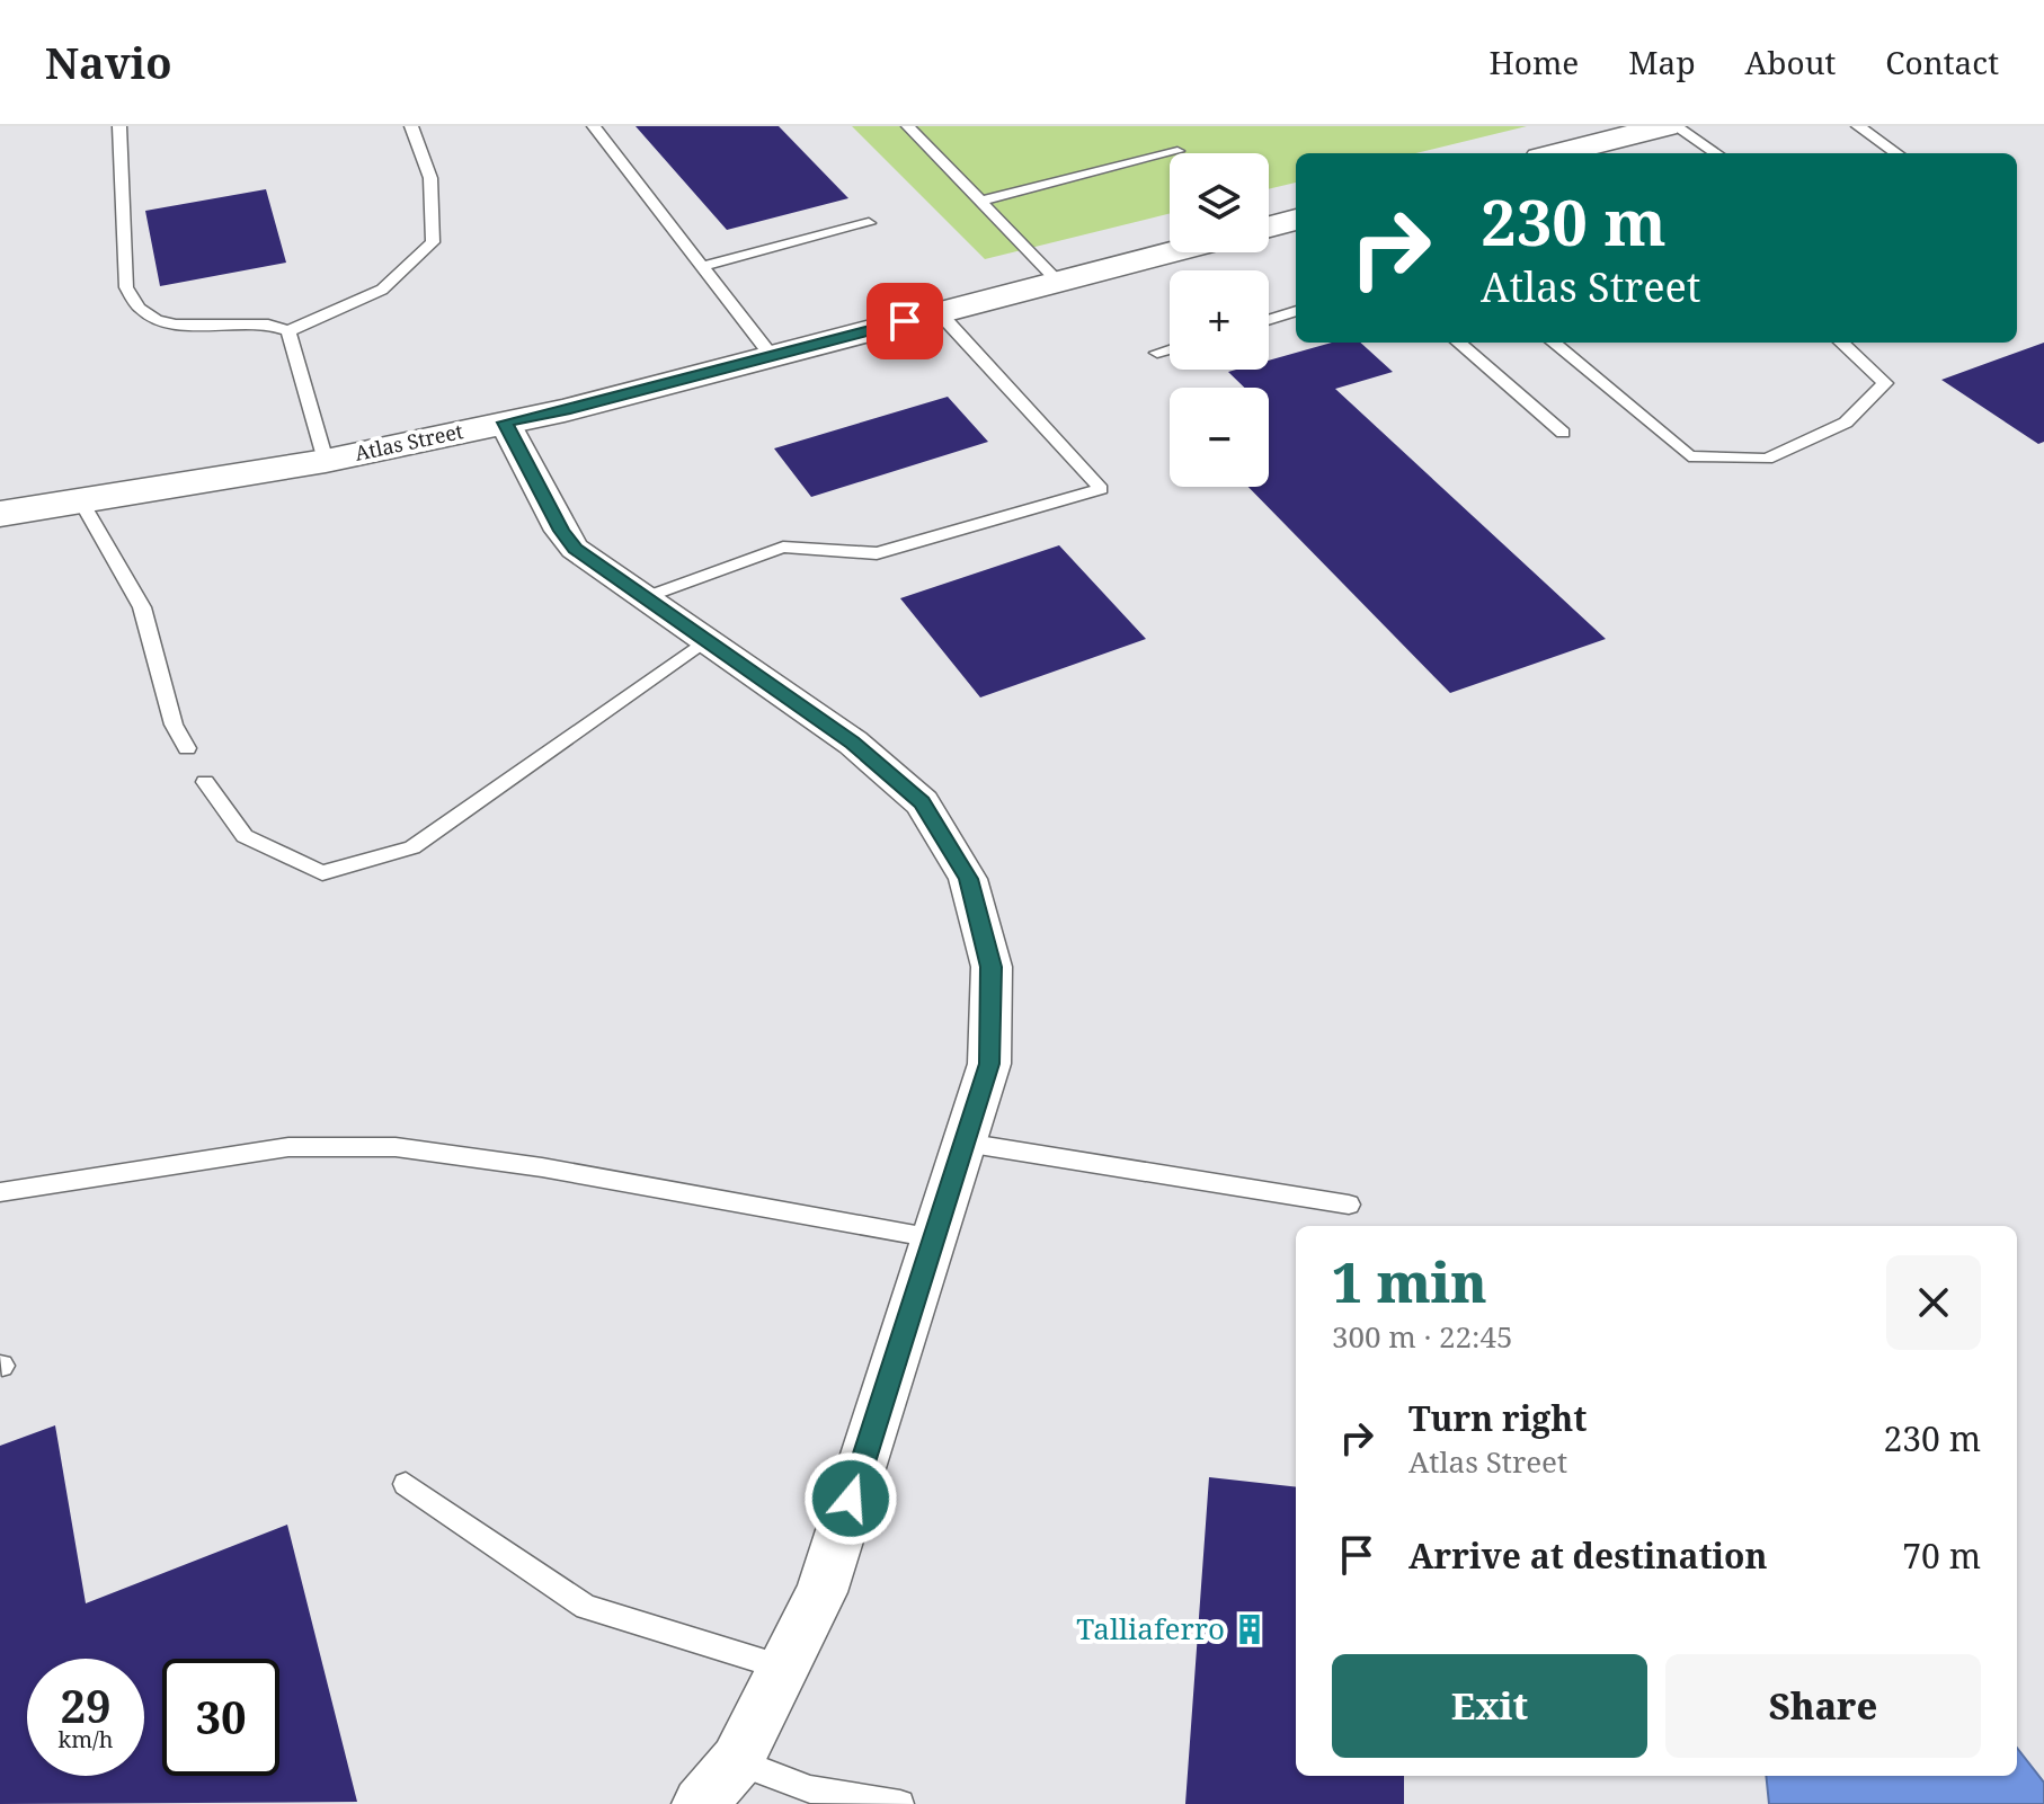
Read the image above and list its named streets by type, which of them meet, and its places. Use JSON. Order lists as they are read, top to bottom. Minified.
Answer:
{"streets":{"street":["Atlas Street"]},"places":{"building":["Talliaferro"]},"page":{"header":"Navio","nav":["Home","Map","About","Contact"],"map_buttons":["+","−"],"turn":["230 m","Atlas Street"],"heading":["1 min","300 m · 22:45"],"list":[{"name":"Turn right","note":"Atlas Street","value":"230 m"},{"name":"Arrive at destination","value":"70 m"}],"buttons":["Exit","Share"],"speed":"29 km/h","limit":"30"}}
